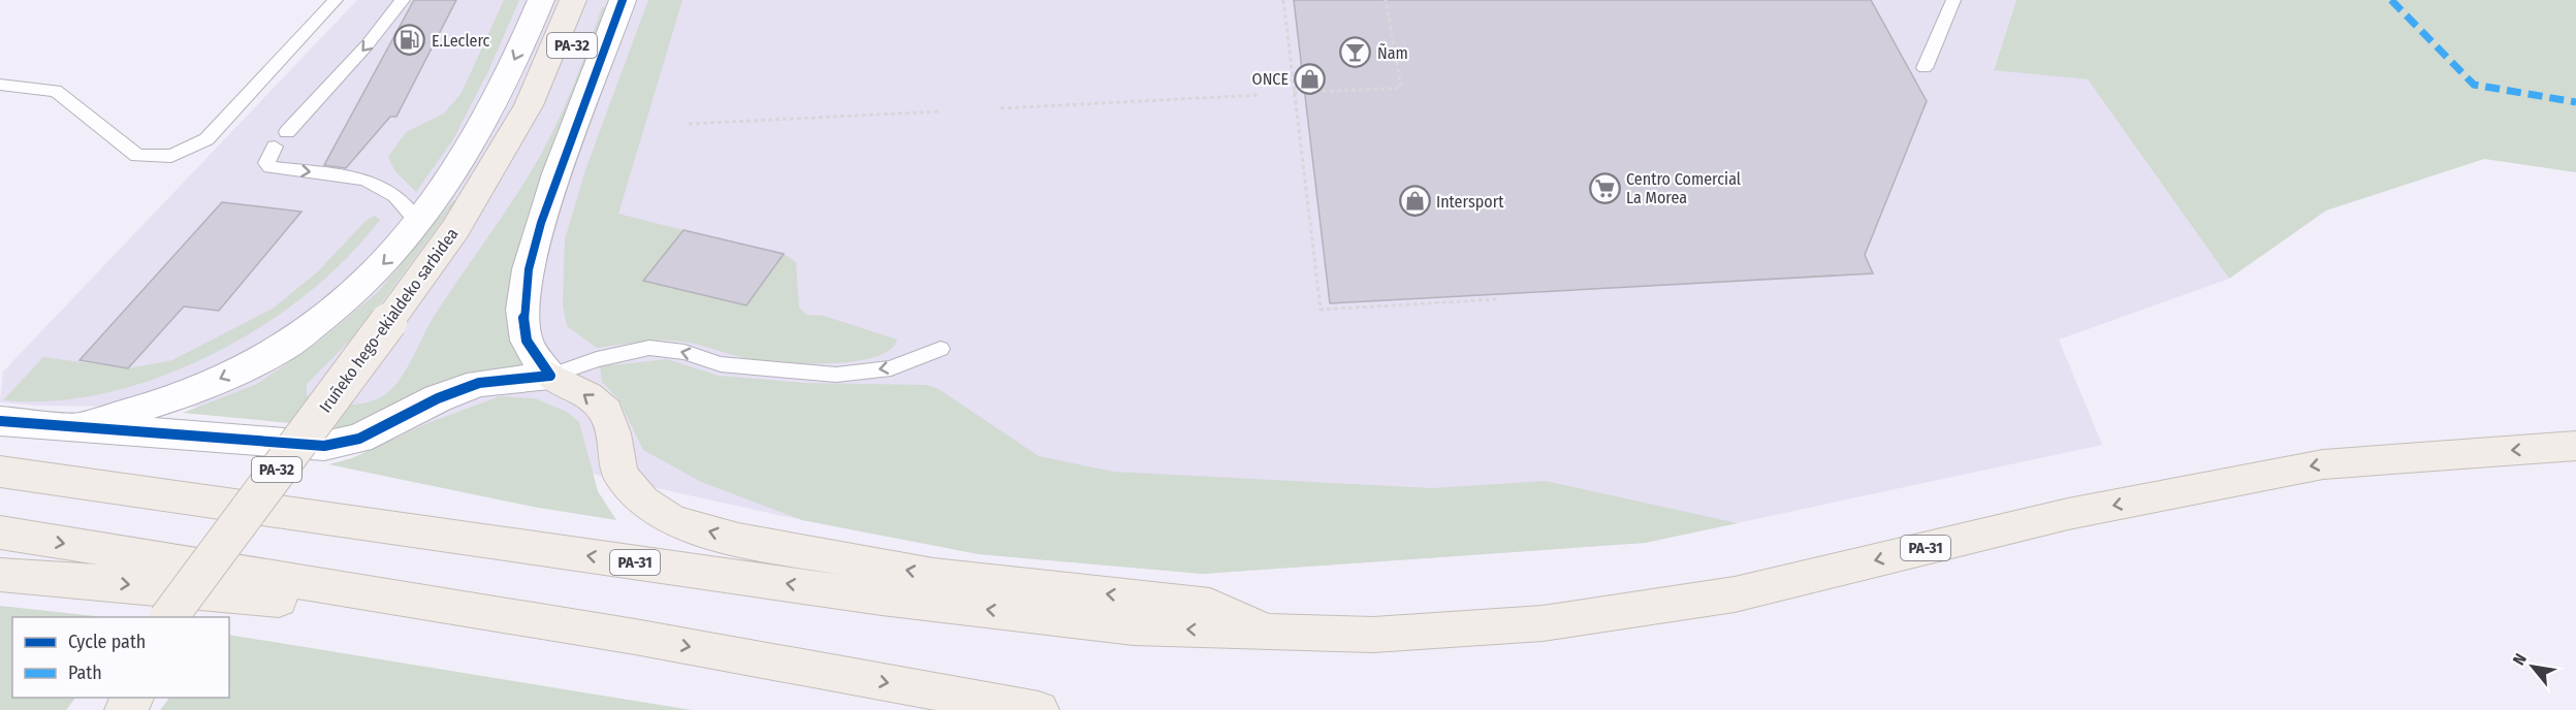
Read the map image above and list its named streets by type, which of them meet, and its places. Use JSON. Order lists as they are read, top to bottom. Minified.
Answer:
{"streets":{"highway":["PA-32","Iruñeko hego-ekialdeko sarbidea","PA-31"]},"places":{"fuel station":["E.Leclerc"],"bar":["Ñam"],"shop":["ONCE","Intersport"],"supermarket":["Centro Comercial La Morea"]},"legend":["Cycle path","Path"],"north":"top left"}
